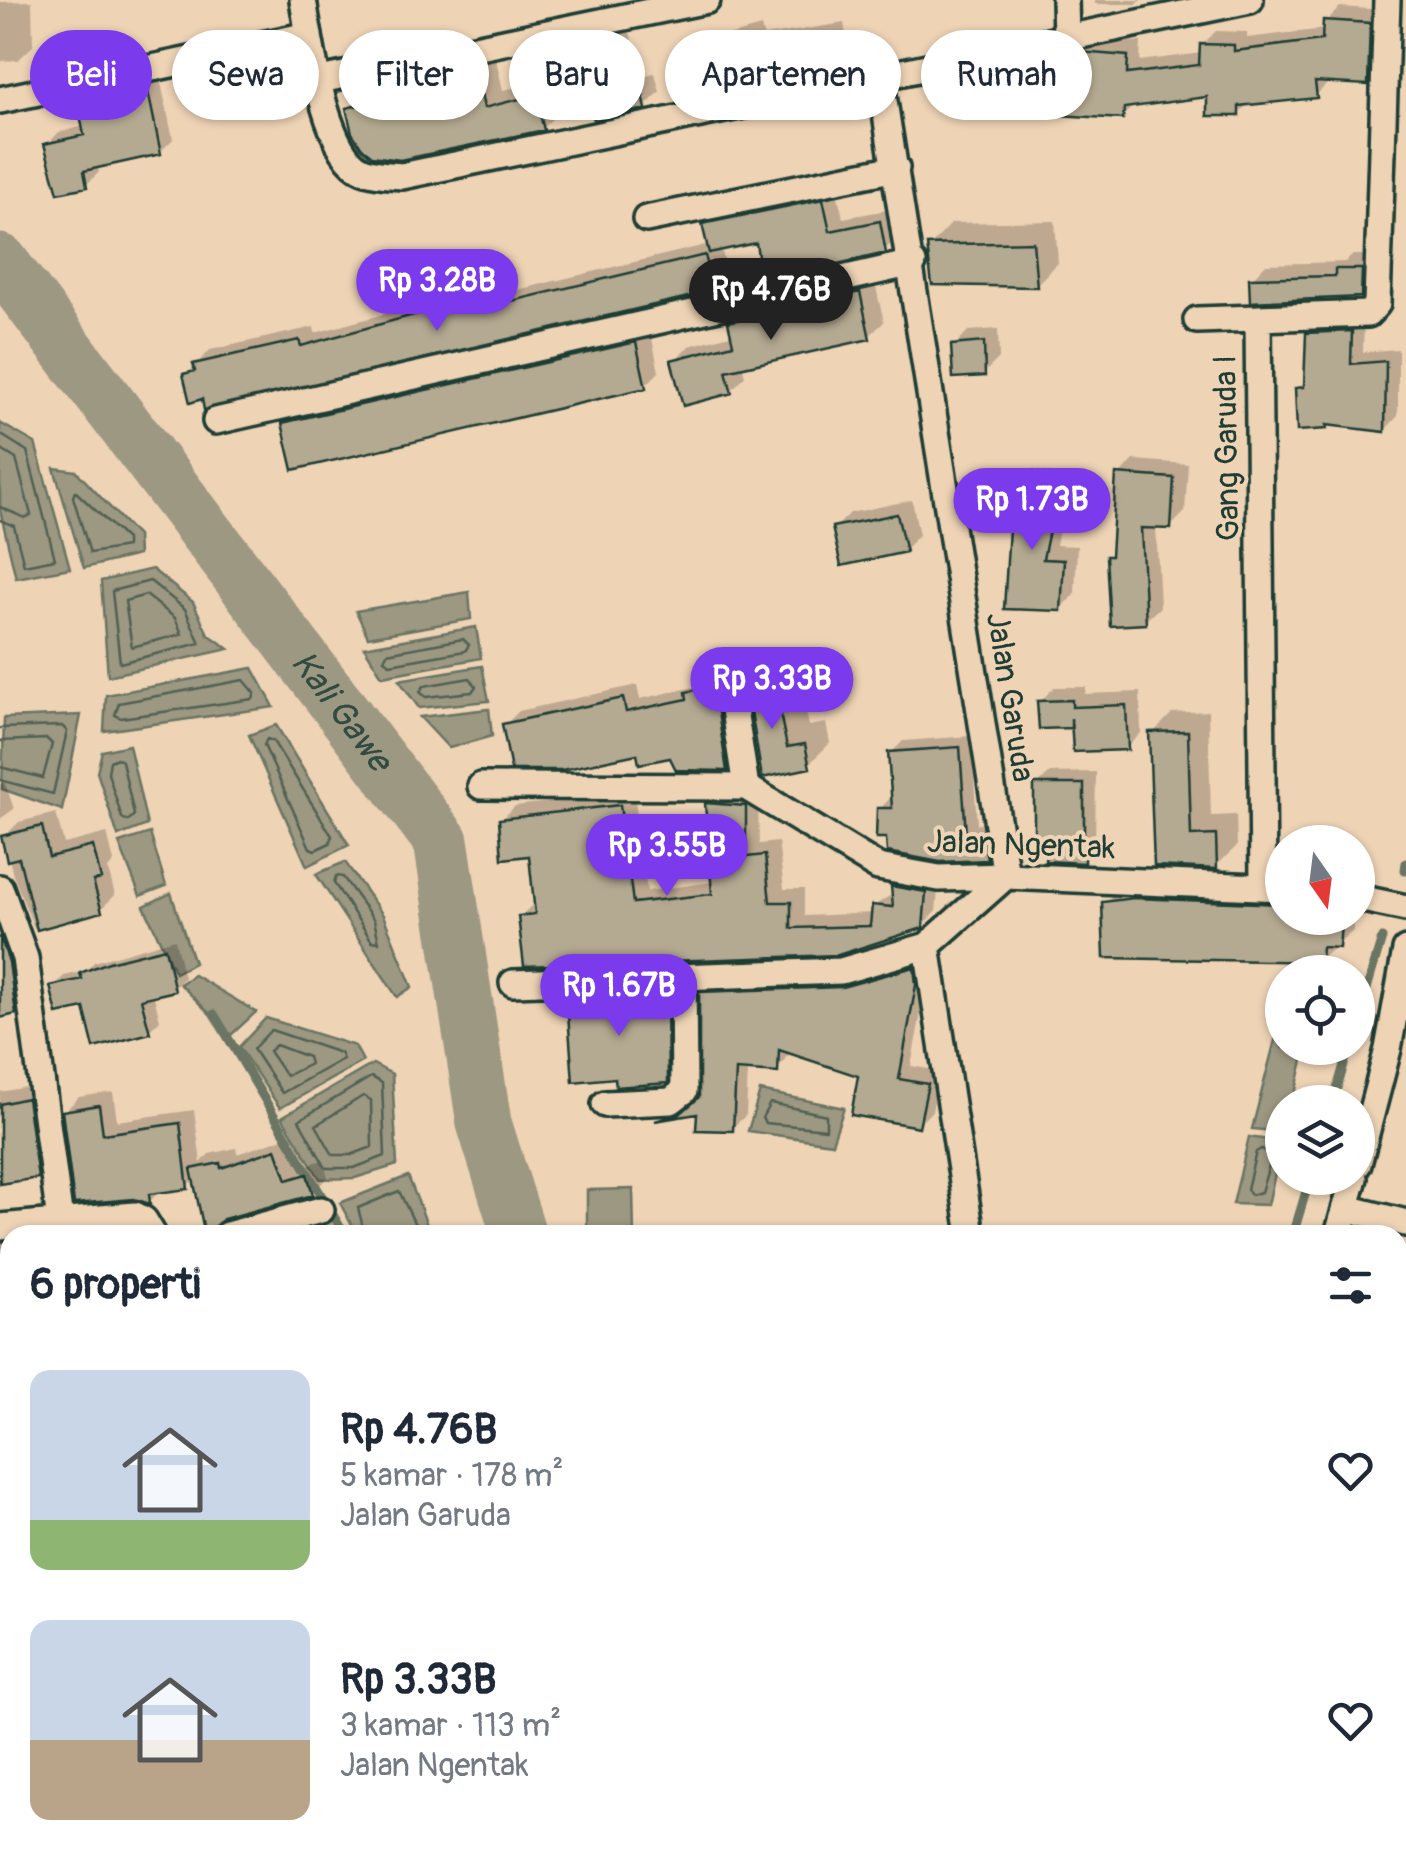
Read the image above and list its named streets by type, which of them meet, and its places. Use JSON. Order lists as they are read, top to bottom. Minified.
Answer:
{"streets":{"street":["Gang Garuda I","Jalan Garuda","Jalan Ngentak"]},"crossings":[["Jalan Garuda","Jalan Ngentak"]],"water":["Kali Gawe"],"north":"bottom","page":{"chip":["Beli","Sewa","Filter","Baru","Apartemen","Rumah"],"price":["Rp 3.28B","Rp 4.76B","Rp 1.73B","Rp 3.33B","Rp 3.55B","Rp 1.67B"],"heading":"6 properti","list":[{"name":"Rp 4.76B","note":"5 kamar · 178 m² · Jalan Garuda"},{"name":"Rp 3.33B","note":"3 kamar · 113 m² · Jalan Ngentak"}]}}
